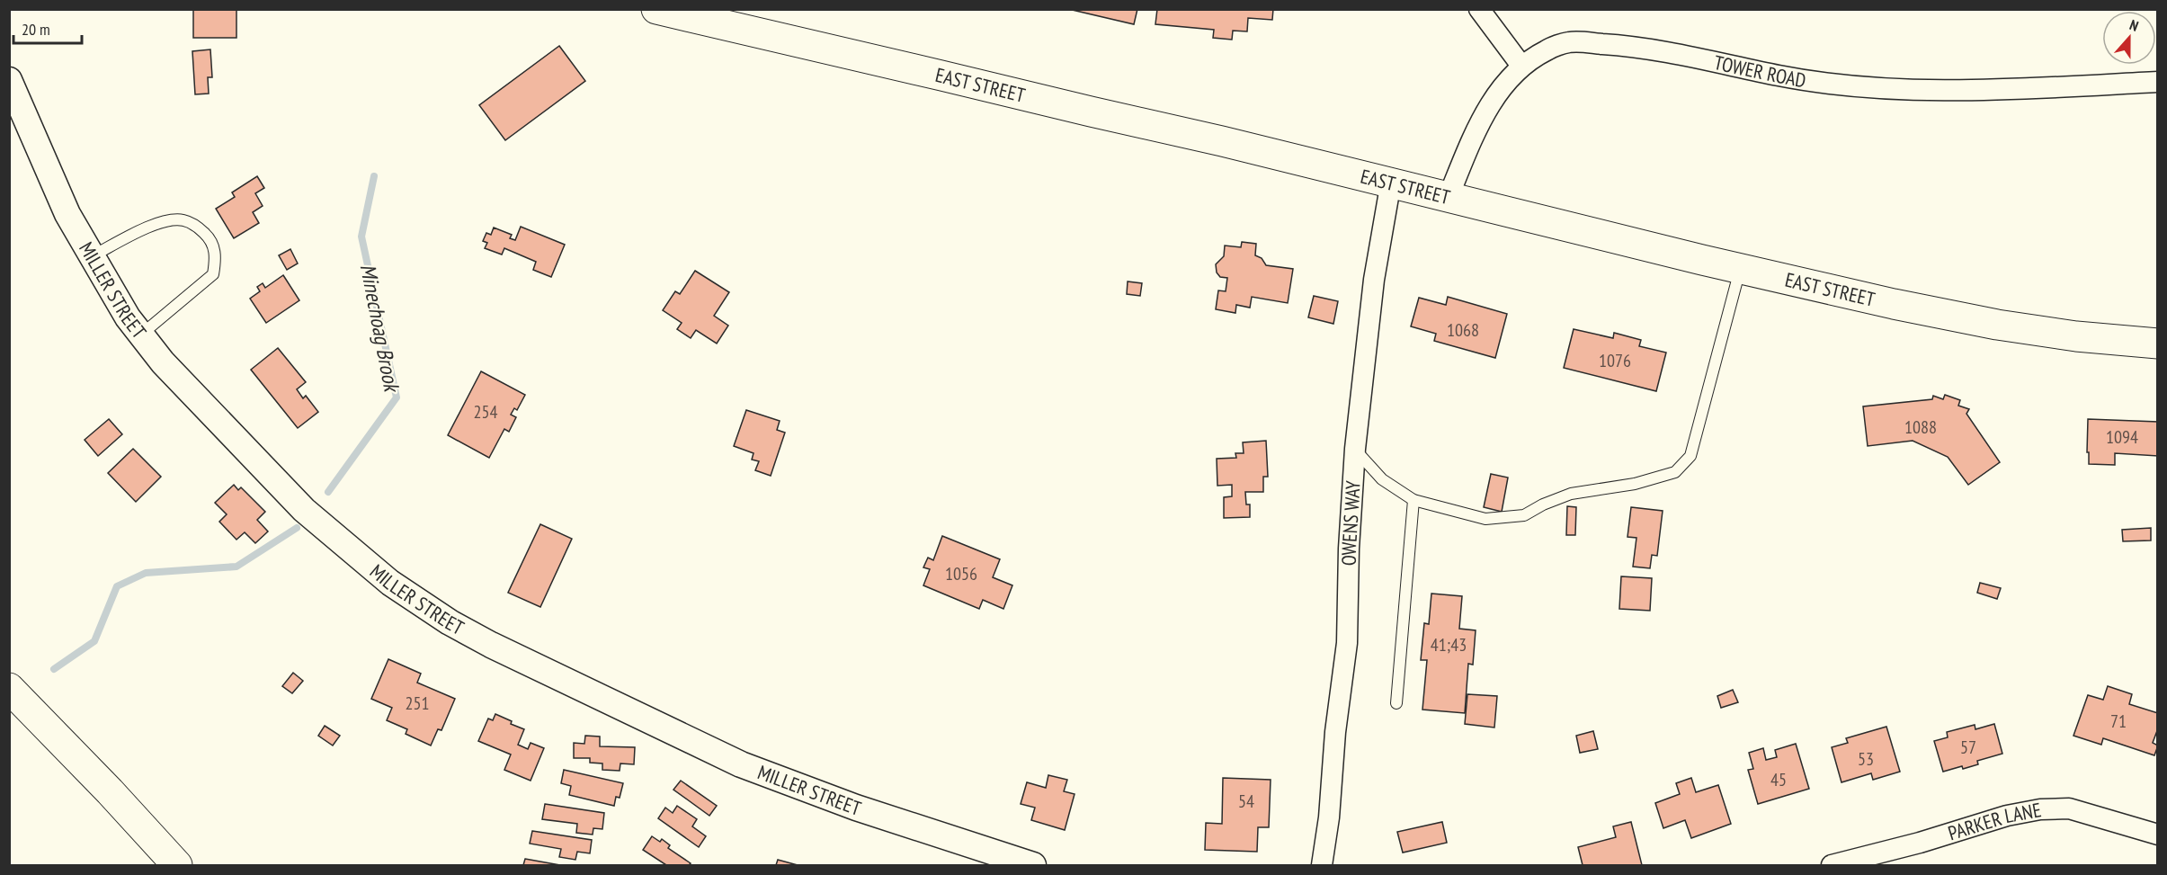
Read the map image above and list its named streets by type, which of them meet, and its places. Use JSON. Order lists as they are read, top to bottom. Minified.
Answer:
{"streets":{"main road":["EAST STREET"],"street":["TOWER ROAD","MILLER STREET","OWENS WAY","PARKER LANE"]},"crossings":[["TOWER ROAD","EAST STREET"],["EAST STREET","OWENS WAY"]],"water":["Minechoag Brook"],"house_numbers":["1068","1076","254","1088","1094","1056","41;43","251","71","57","53","45","54"],"scale_bar":"20 m","north":"top"}
